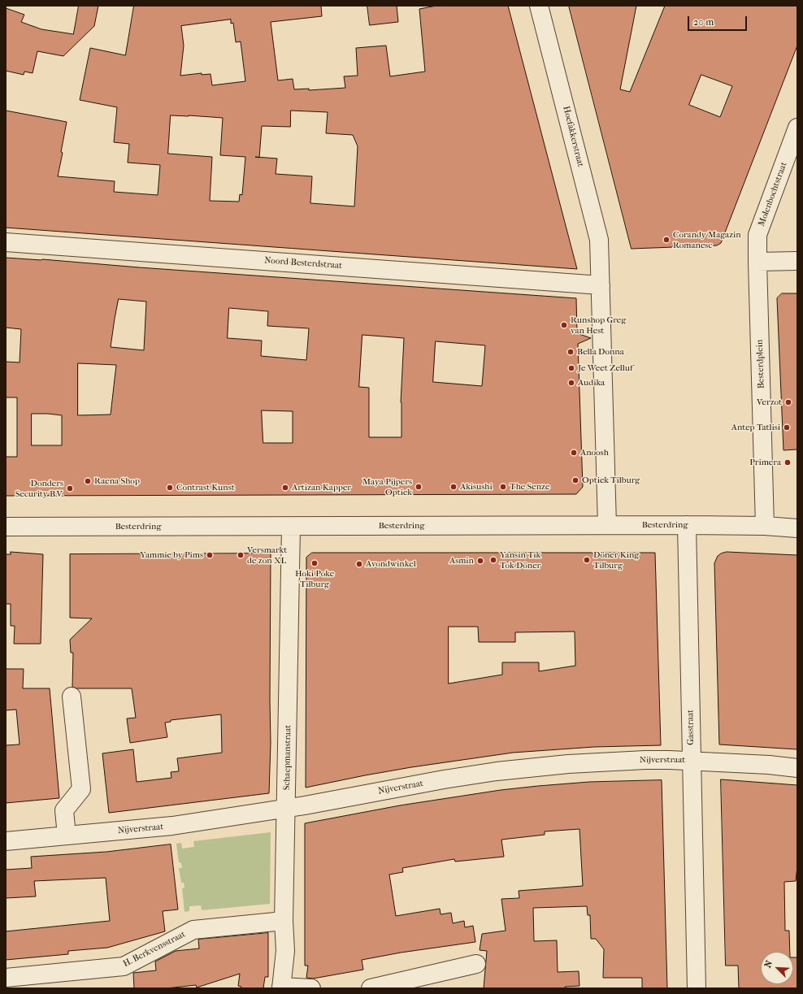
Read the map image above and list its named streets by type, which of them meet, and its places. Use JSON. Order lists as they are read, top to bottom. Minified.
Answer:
{"streets":{"street":["Hoefakkerstraat","Molenbochtstraat","Noord-Besterdstraat","Besterdplein","Besterdring","Gasstraat","Schaepmanstraat","Nijverstraat","H. Berkvensstraat"]},"crossings":[["Hoefakkerstraat","Noord-Besterdstraat"],["Molenbochtstraat","Besterdplein"],["Besterdplein","Besterdring"],["Besterdring","Gasstraat"],["Besterdring","Schaepmanstraat"],["Gasstraat","Nijverstraat"],["Schaepmanstraat","Nijverstraat"],["Schaepmanstraat","H. Berkvensstraat"]],"places":["Corandy Magazin Romanesc","Runshop Greg van Hest","Bella Donna","Je Weet Zelluf","Audika","Verzot","Antep Tatlisi","Anoosh","Primera","Optiek Tilburg","Raena Shop","Maya Pijpers Optiek","Akisushi","The Senze","Contrast Kunst","Artizan Kapper","Donders Security B.V.","Yammie by Pims","Versmarkt de zon XL","Yansin Tik Tok Döner","Döner King Tilburg","Asmin","Hoki Poke Tilburg","Avondwinkel"],"scale_bar":"20 m","north":"top left"}
